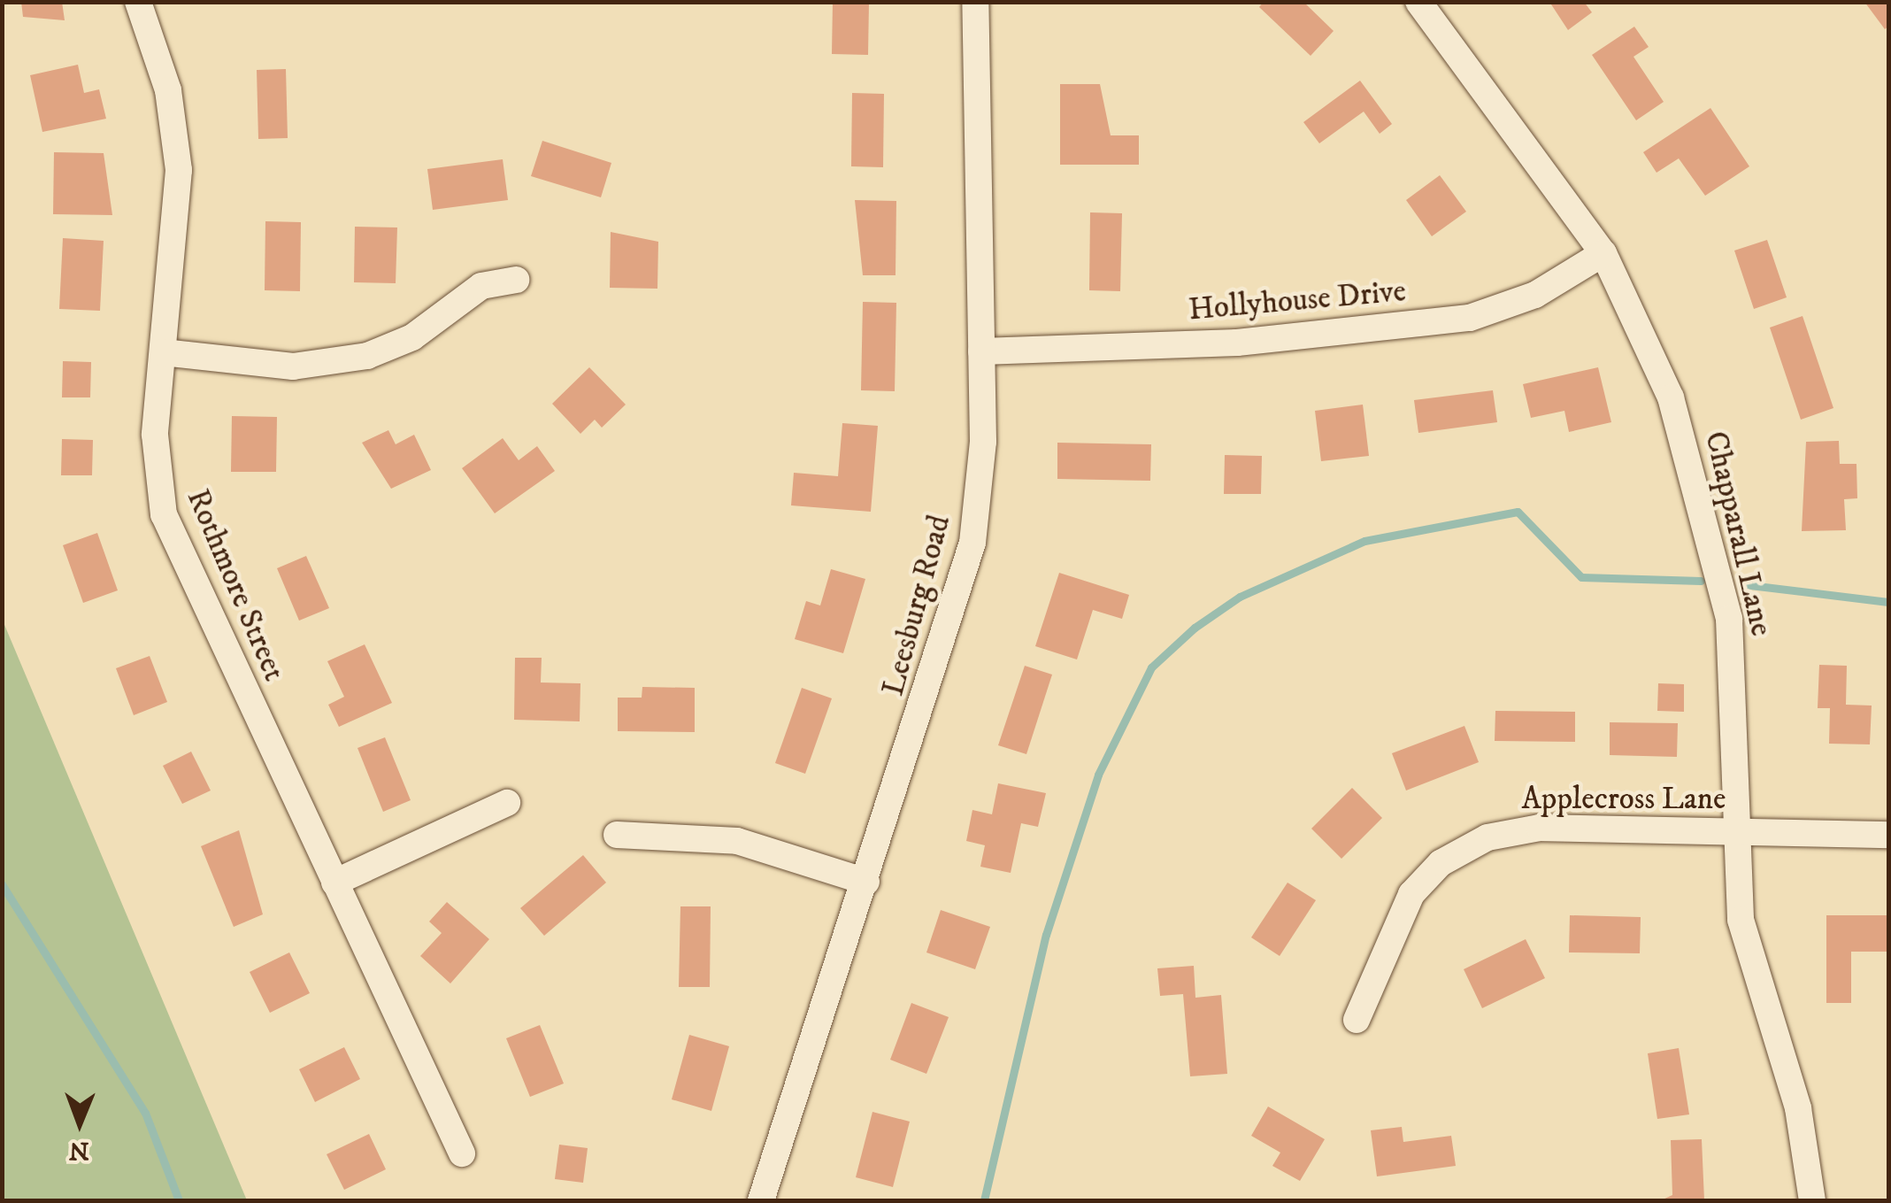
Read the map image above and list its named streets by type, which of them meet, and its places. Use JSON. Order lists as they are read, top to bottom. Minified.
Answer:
{"streets":{"street":["Hollyhouse Drive","Chapparall Lane","Rothmore Street","Leesburg Road","Applecross Lane"]},"crossings":[["Hollyhouse Drive","Chapparall Lane"],["Hollyhouse Drive","Leesburg Road"],["Chapparall Lane","Applecross Lane"]],"north":"bottom"}
